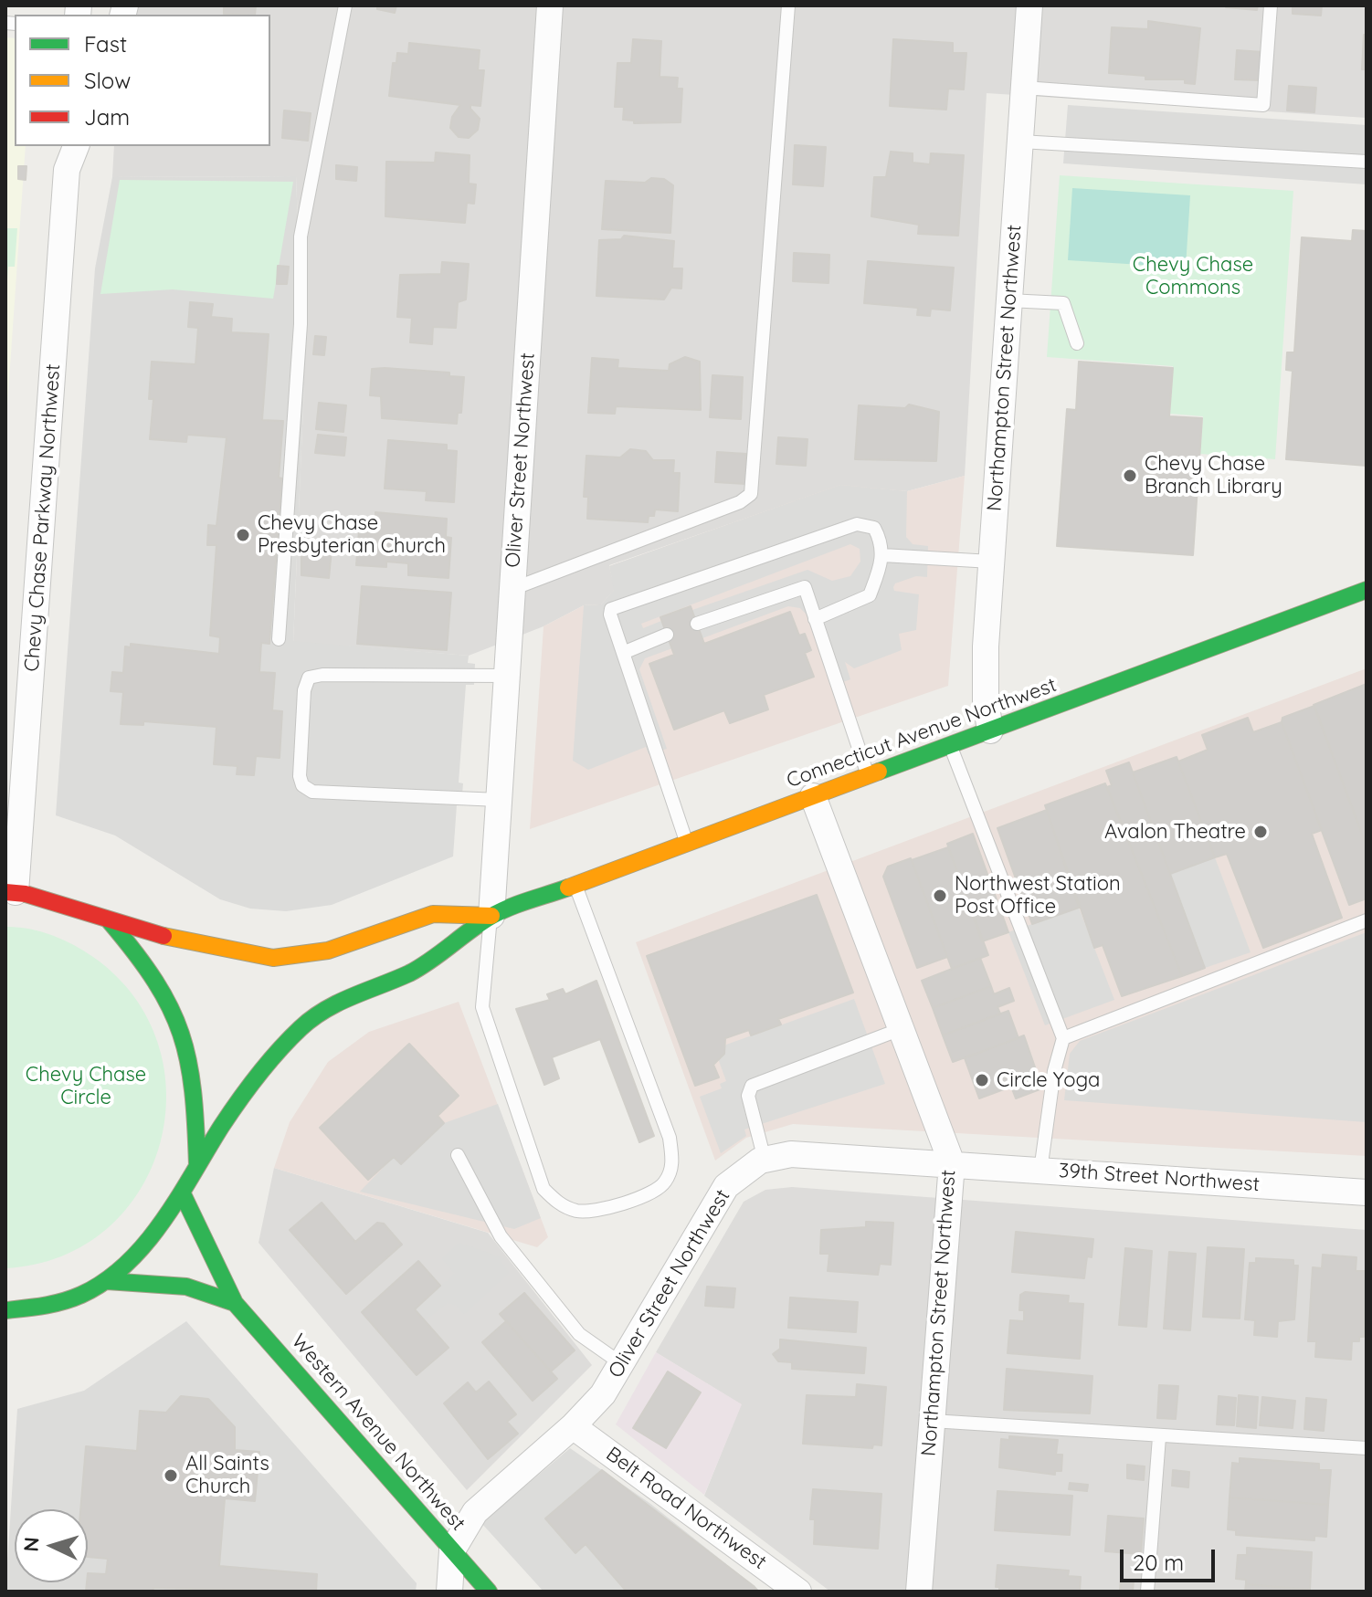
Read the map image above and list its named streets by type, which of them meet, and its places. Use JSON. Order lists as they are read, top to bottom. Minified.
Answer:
{"streets":{"main road":["Connecticut Avenue Northwest","Western Avenue Northwest"],"street":["Northampton Street Northwest","Oliver Street Northwest","Chevy Chase Parkway Northwest","39th Street Northwest","Belt Road Northwest"]},"crossings":[["Northampton Street Northwest","Oliver Street Northwest"],["Northampton Street Northwest","Connecticut Avenue Northwest"],["Northampton Street Northwest","39th Street Northwest"],["Oliver Street Northwest","Connecticut Avenue Northwest"],["Oliver Street Northwest","39th Street Northwest"],["Oliver Street Northwest","Western Avenue Northwest"],["Oliver Street Northwest","Belt Road Northwest"],["Chevy Chase Parkway Northwest","Connecticut Avenue Northwest"],["Connecticut Avenue Northwest","Western Avenue Northwest"]],"parks":["Chevy Chase Commons","Chevy Chase Circle"],"places":["Chevy Chase Branch Library","Chevy Chase Presbyterian Church","Avalon Theatre","Northwest Station Post Office","Circle Yoga","All Saints Church"],"legend":["Fast","Slow","Jam"],"scale_bar":"20 m","north":"left"}
